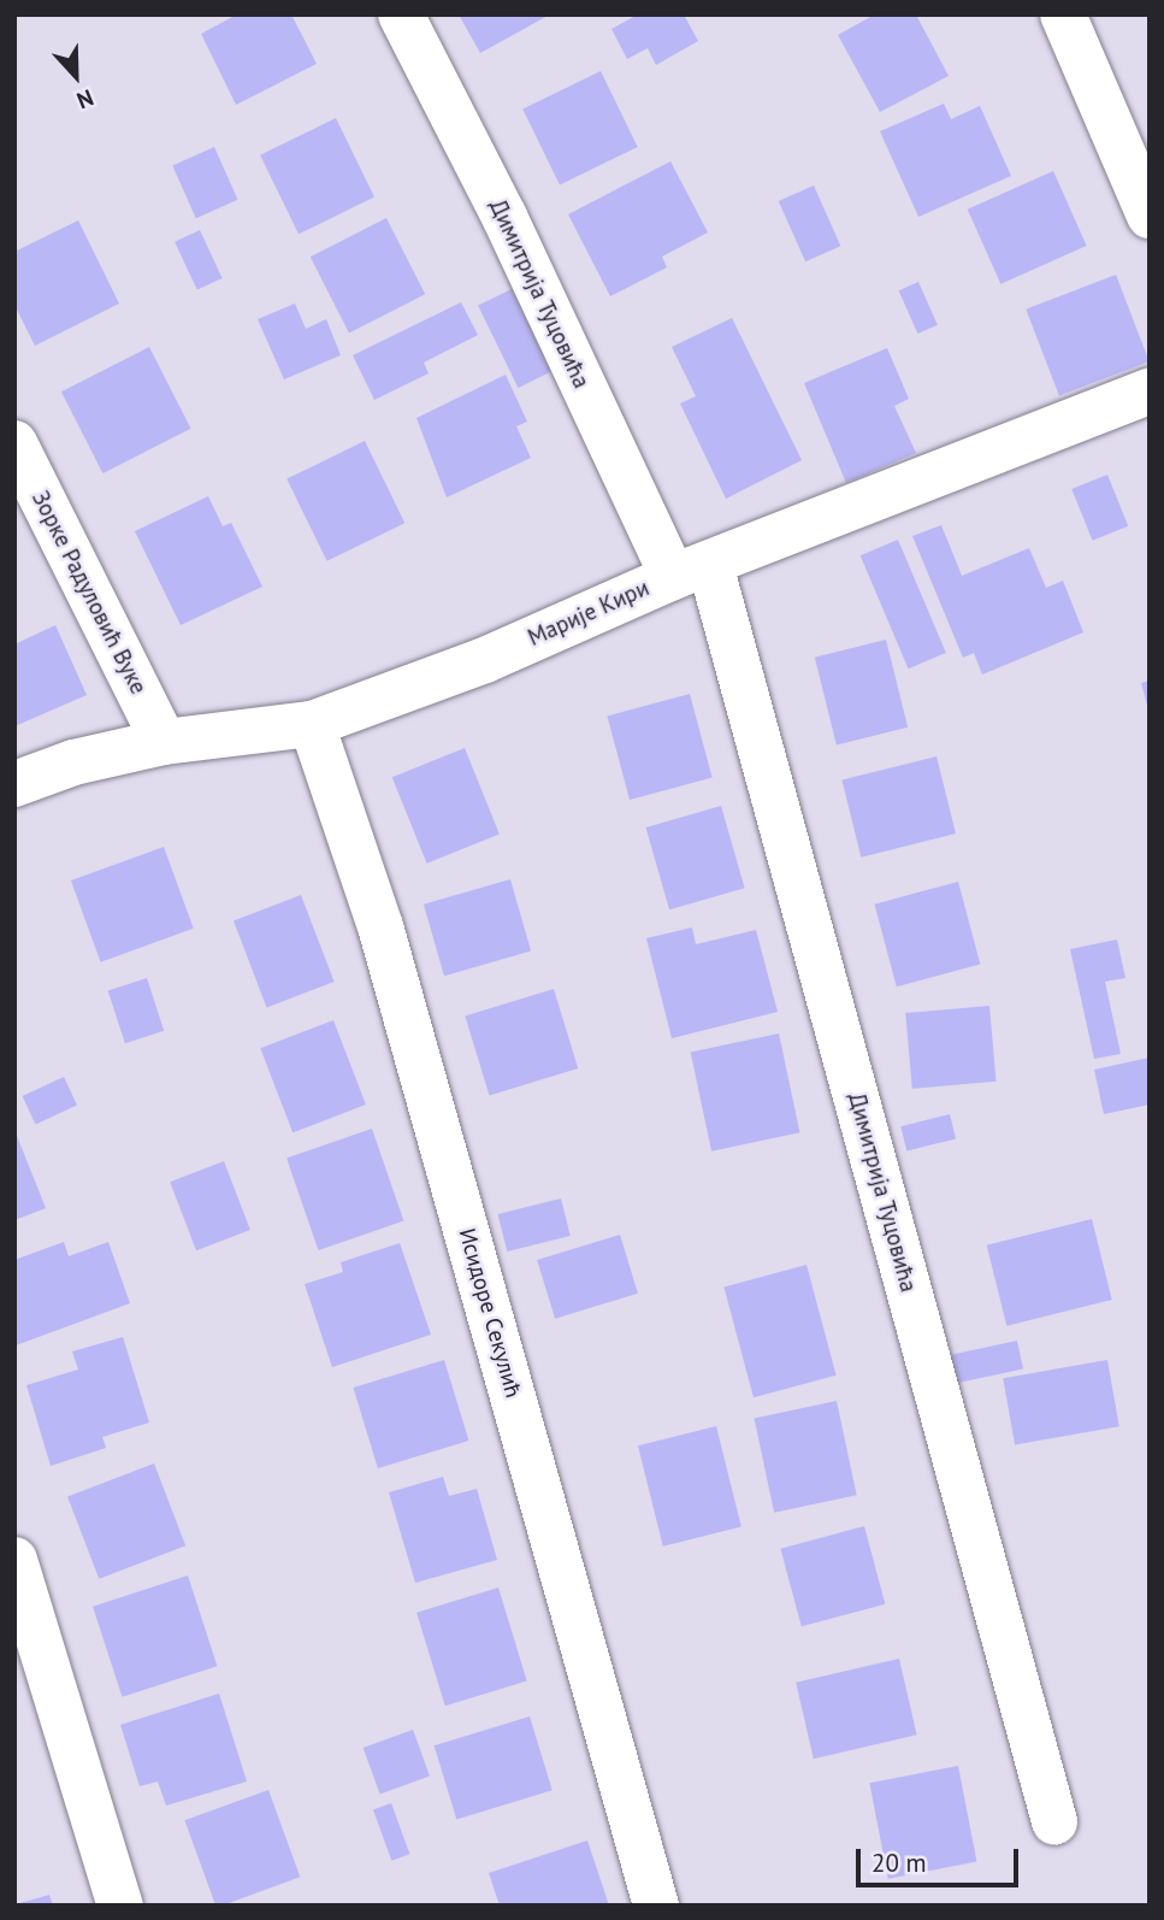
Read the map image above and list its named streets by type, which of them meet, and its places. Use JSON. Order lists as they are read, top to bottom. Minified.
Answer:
{"streets":{"street":["Димитрија Туцовића","Зорке Радуловић Вуке","Марије Кири","Исидоре Секулић"]},"crossings":[["Димитрија Туцовића","Марије Кири"],["Зорке Радуловић Вуке","Марије Кири"],["Марије Кири","Исидоре Секулић"]],"scale_bar":"20 m","north":"bottom"}
